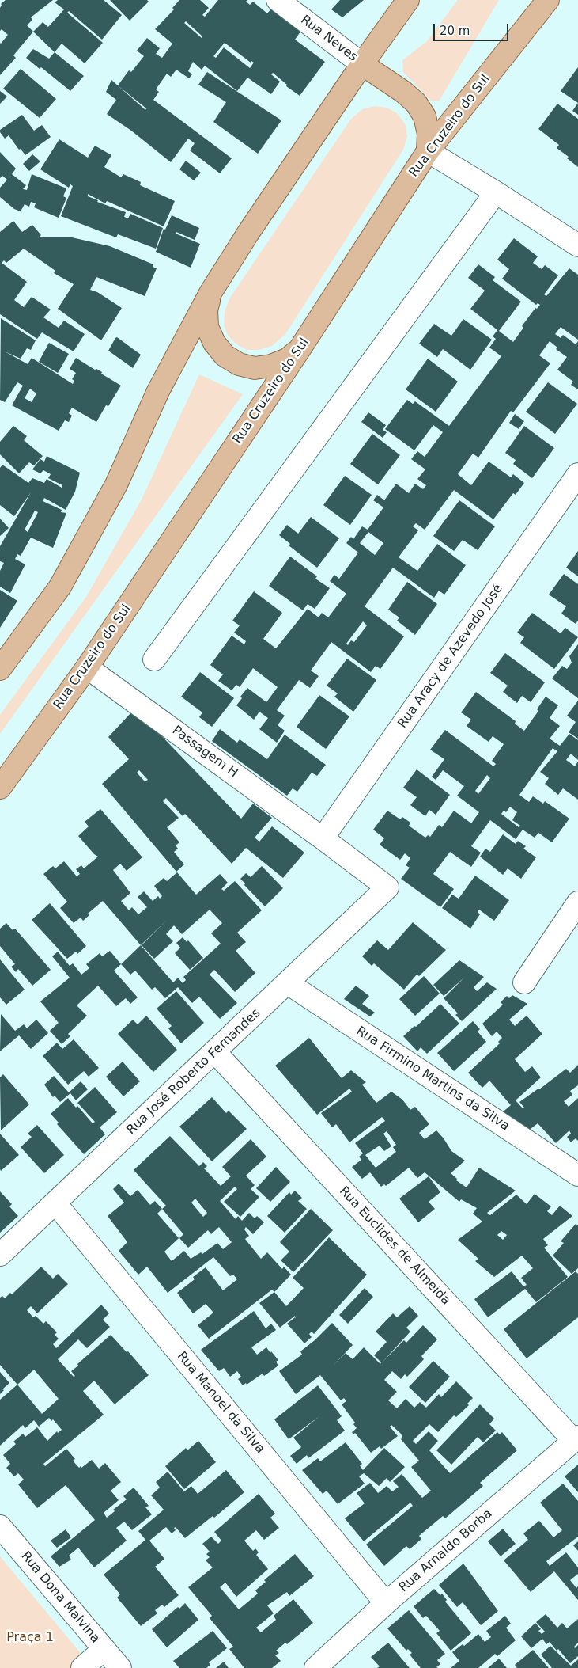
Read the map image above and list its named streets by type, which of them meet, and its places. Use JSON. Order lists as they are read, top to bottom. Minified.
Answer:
{"streets":{"main road":["Rua Cruzeiro do Sul"],"street":["Rua Neves","Rua Aracy de Azevedo José","Passagem H","Rua José Roberto Fernandes","Rua Firmino Martins da Silva","Rua Euclides de Almeida","Rua Manoel da Silva","Rua Arnaldo Borba","Rua Dona Malvina"]},"crossings":[["Rua Cruzeiro do Sul","Passagem H"],["Rua Aracy de Azevedo José","Passagem H"],["Passagem H","Rua José Roberto Fernandes"],["Rua José Roberto Fernandes","Rua Firmino Martins da Silva"],["Rua José Roberto Fernandes","Rua Euclides de Almeida"],["Rua José Roberto Fernandes","Rua Manoel da Silva"],["Rua Euclides de Almeida","Rua Arnaldo Borba"],["Rua Manoel da Silva","Rua Arnaldo Borba"]],"parks":["Praça 1"],"scale_bar":"20 m"}
